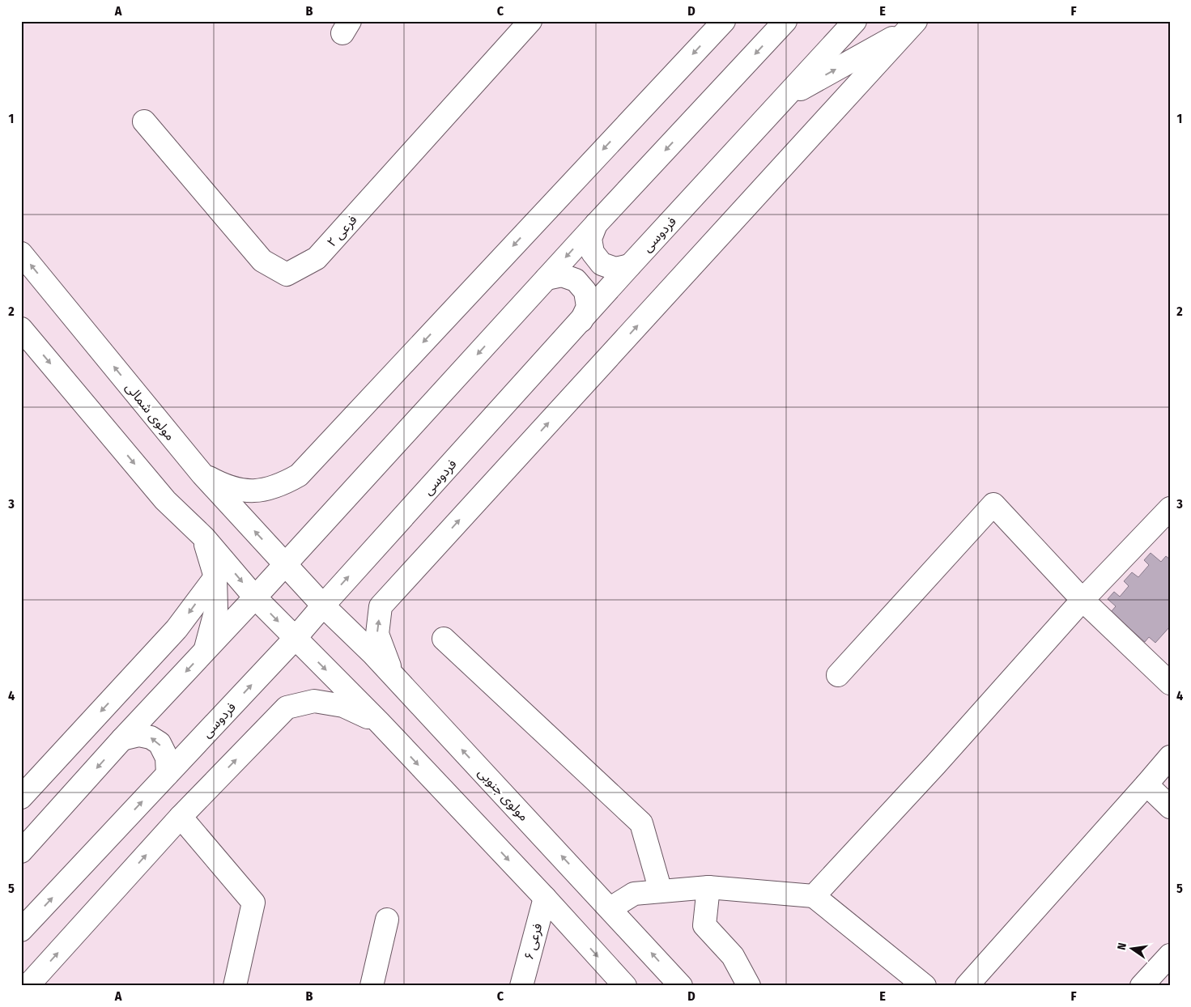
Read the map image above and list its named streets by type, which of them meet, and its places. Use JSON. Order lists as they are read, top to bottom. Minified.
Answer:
{"streets":{"street":["فرعی ۲","فردوسی","مولوی شمالی","مولوی جنوبی","فرعی ۶"]},"crossings":[["فردوسی","مولوی شمالی"],["فردوسی","مولوی جنوبی"],["مولوی شمالی","مولوی جنوبی"]],"north":"left","grid":{"columns":["A","B","C","D","E","F"],"rows":["1","2","3","4","5"]}}
